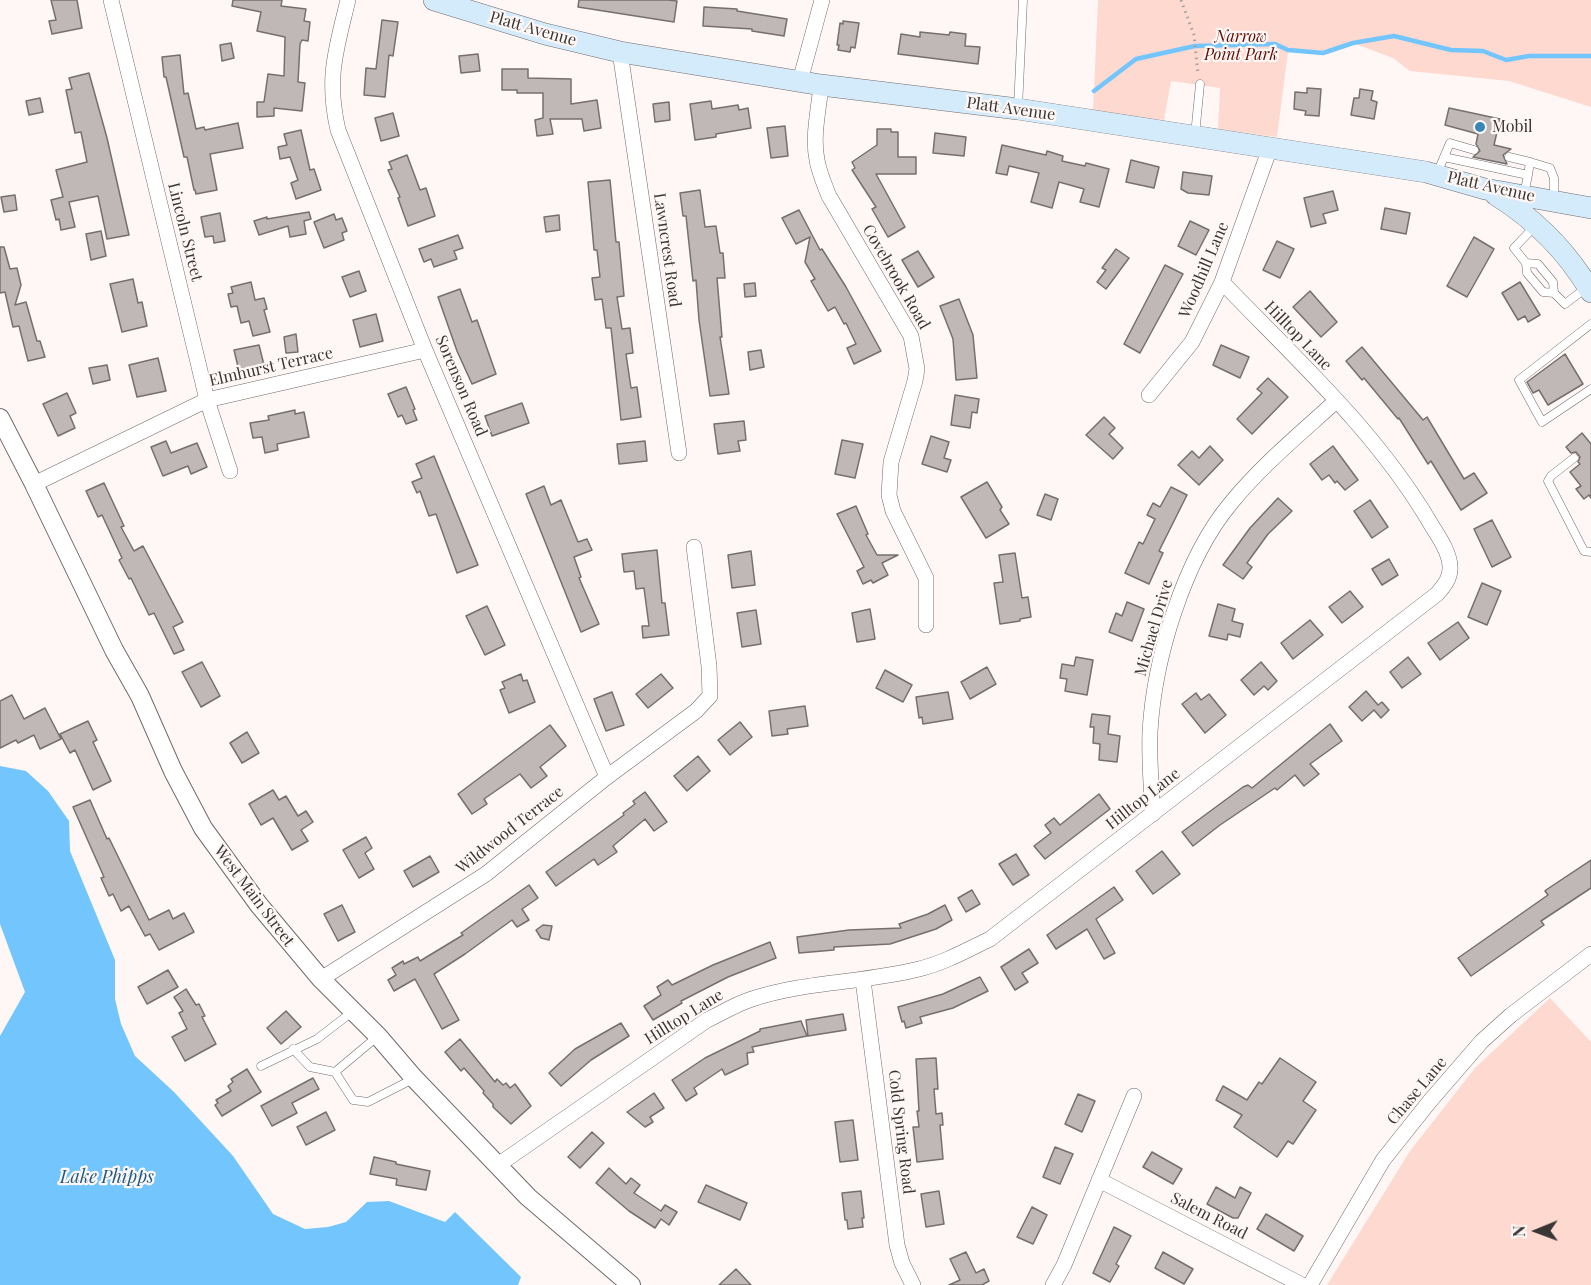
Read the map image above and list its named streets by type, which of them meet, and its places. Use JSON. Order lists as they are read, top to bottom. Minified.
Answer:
{"streets":{"main road":["Platt Avenue"],"street":["Lincoln Street","Lawncrest Road","Woodhill Lane","Covebrook Road","Hilltop Lane","Elmhurst Terrace","Sorenson Road","Michael Drive","Wildwood Terrace","West Main Street","Chase Lane","Cold Spring Road","Salem Road"]},"crossings":[["Platt Avenue","Lawncrest Road"],["Platt Avenue","Woodhill Lane"],["Platt Avenue","Covebrook Road"],["Lincoln Street","Elmhurst Terrace"],["Woodhill Lane","Hilltop Lane"],["Hilltop Lane","Michael Drive"],["Hilltop Lane","West Main Street"],["Hilltop Lane","Cold Spring Road"],["Elmhurst Terrace","Sorenson Road"],["Elmhurst Terrace","West Main Street"],["Sorenson Road","Wildwood Terrace"],["Wildwood Terrace","West Main Street"]],"water":["Lake Phipps"],"parks":["Narrow Point Park"],"places":["Mobil"],"north":"left"}
